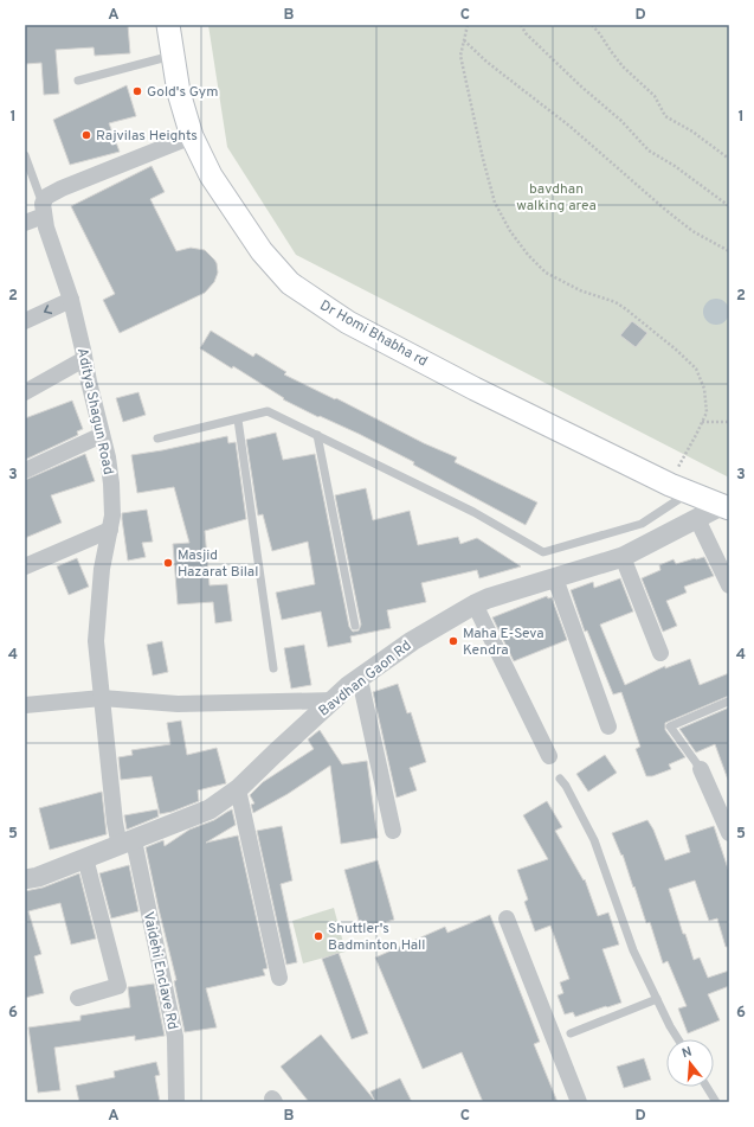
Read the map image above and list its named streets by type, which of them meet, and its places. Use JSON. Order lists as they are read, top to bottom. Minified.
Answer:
{"streets":{"main road":["Dr Homi Bhabha rd"],"street":["Aditya Shagun Road","Bavdhan Gaon Rd","Vaidehi Enclave Rd"]},"crossings":[["Dr Homi Bhabha rd","Bavdhan Gaon Rd"],["Aditya Shagun Road","Bavdhan Gaon Rd"],["Aditya Shagun Road","Vaidehi Enclave Rd"],["Bavdhan Gaon Rd","Vaidehi Enclave Rd"]],"parks":["bavdhan walking area"],"places":["Gold's Gym","Rajvilas Heights","Masjid Hazarat Bilal","Maha E-Seva Kendra","Shuttler's Badminton Hall"],"north":"top","grid":{"columns":["A","B","C","D"],"rows":["1","2","3","4","5","6"]}}
